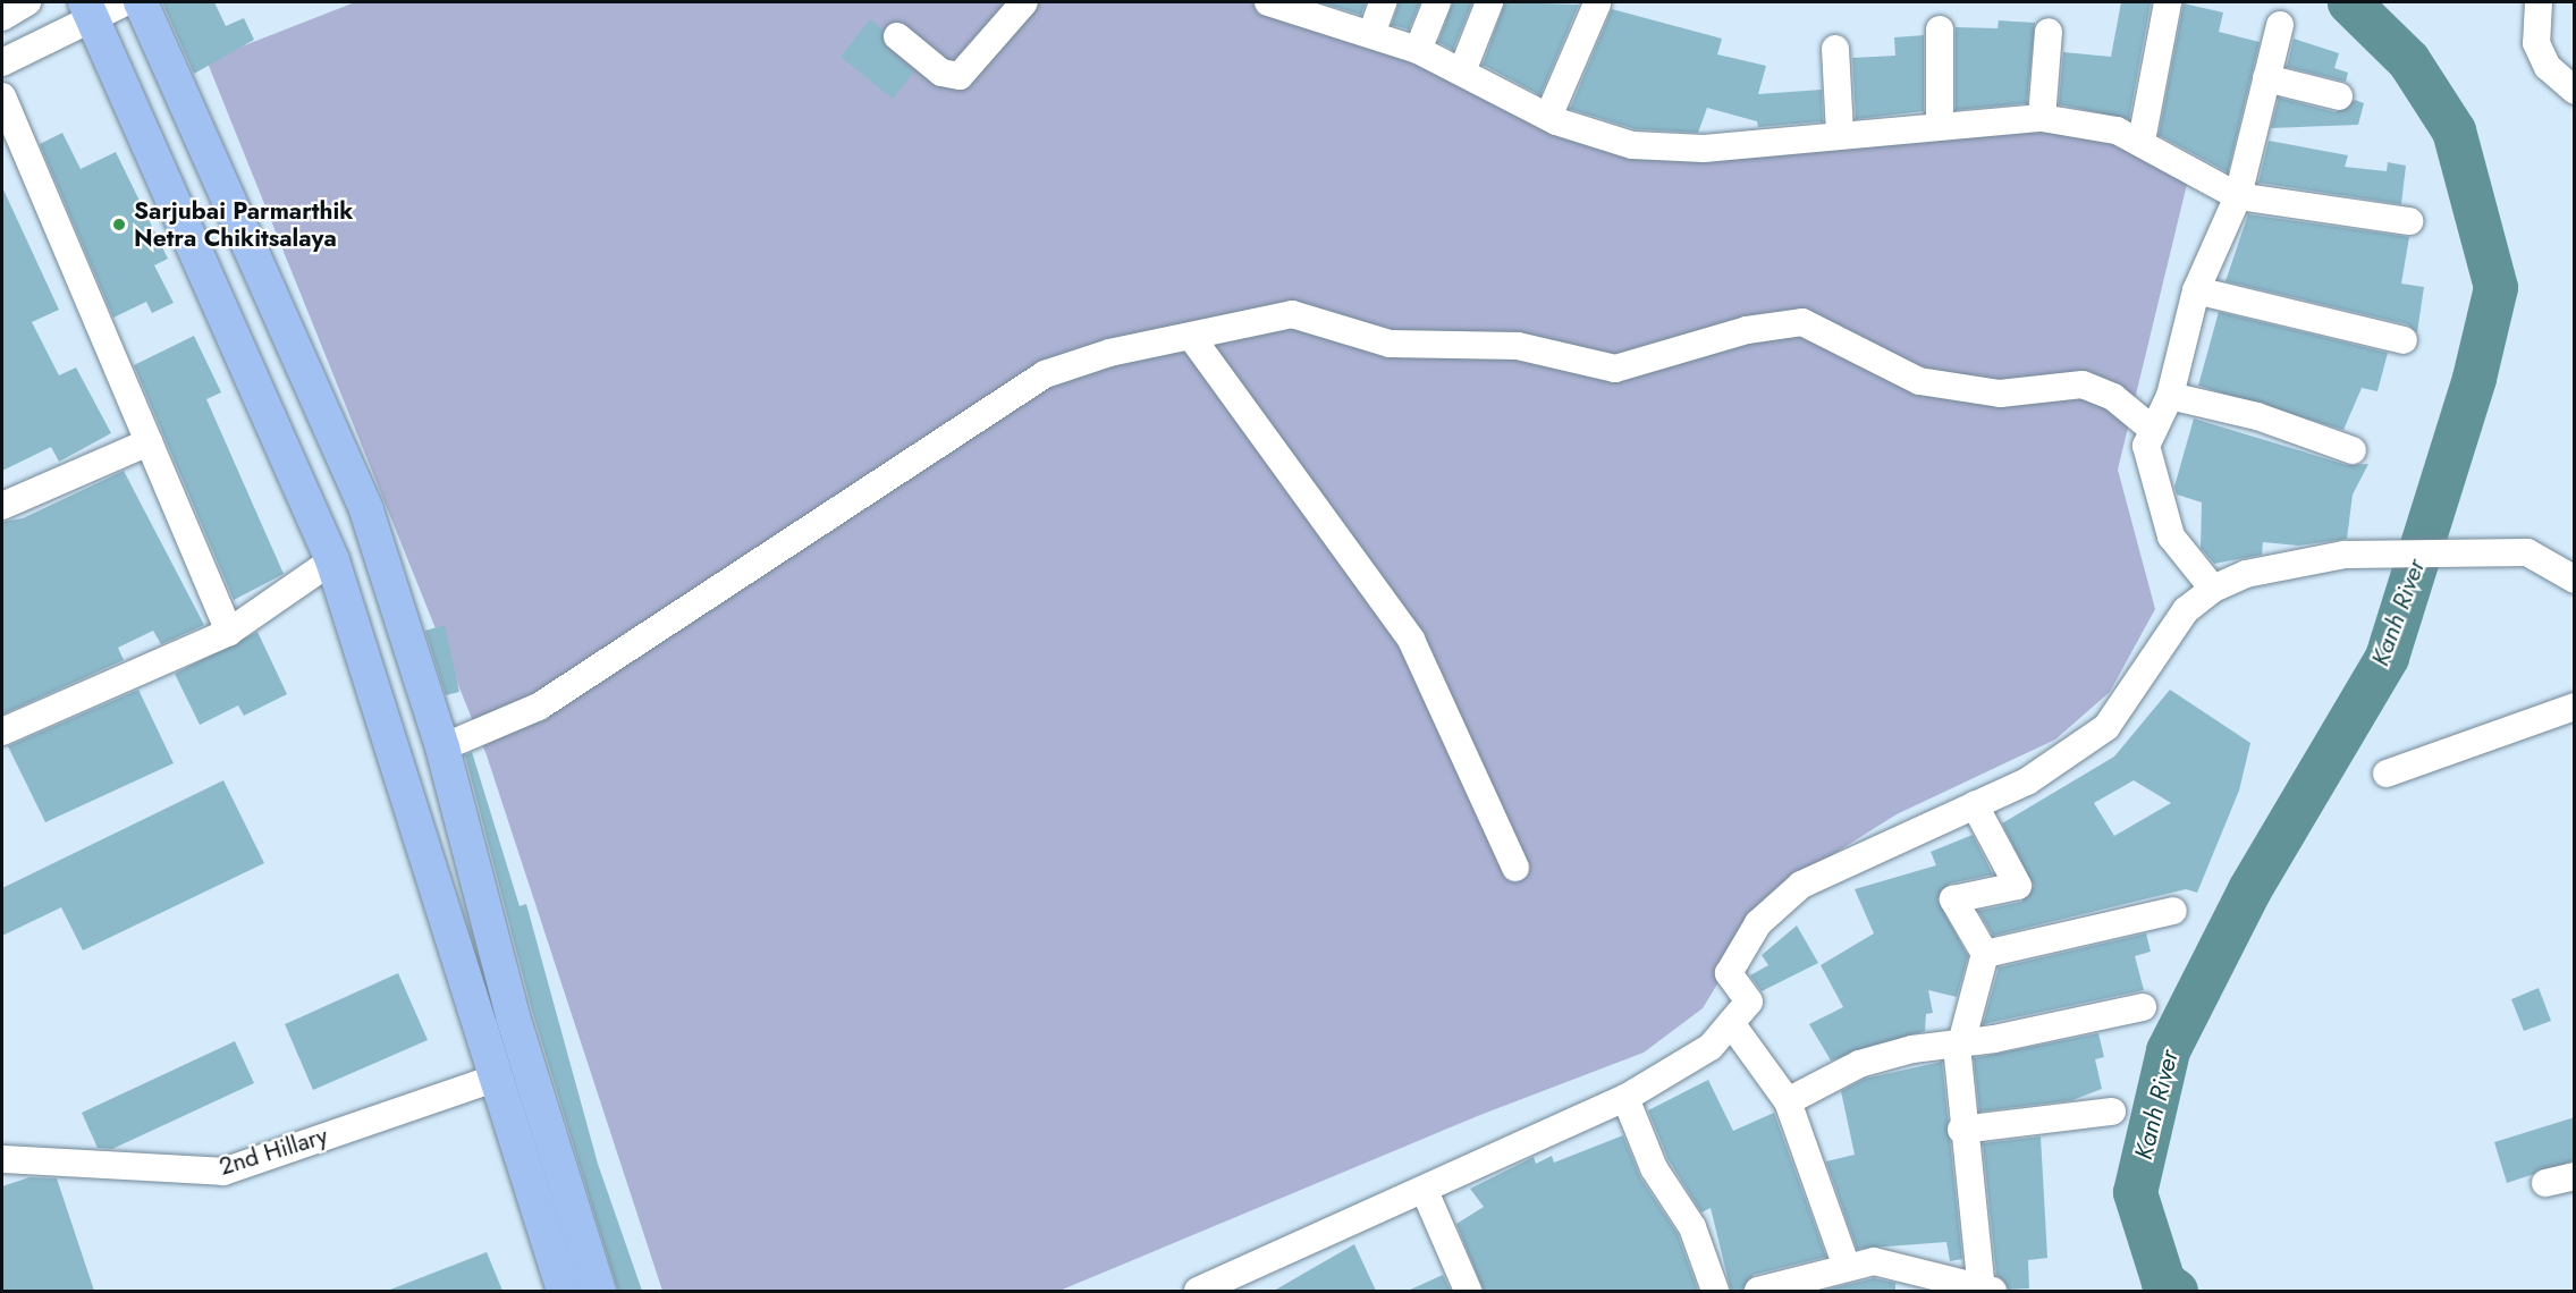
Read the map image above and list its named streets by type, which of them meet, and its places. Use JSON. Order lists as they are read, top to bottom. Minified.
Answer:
{"streets":{"street":["2nd Hillary"]},"water":["Kanh River"],"places":["Sarjubai Parmarthik Netra Chikitsalaya"]}
